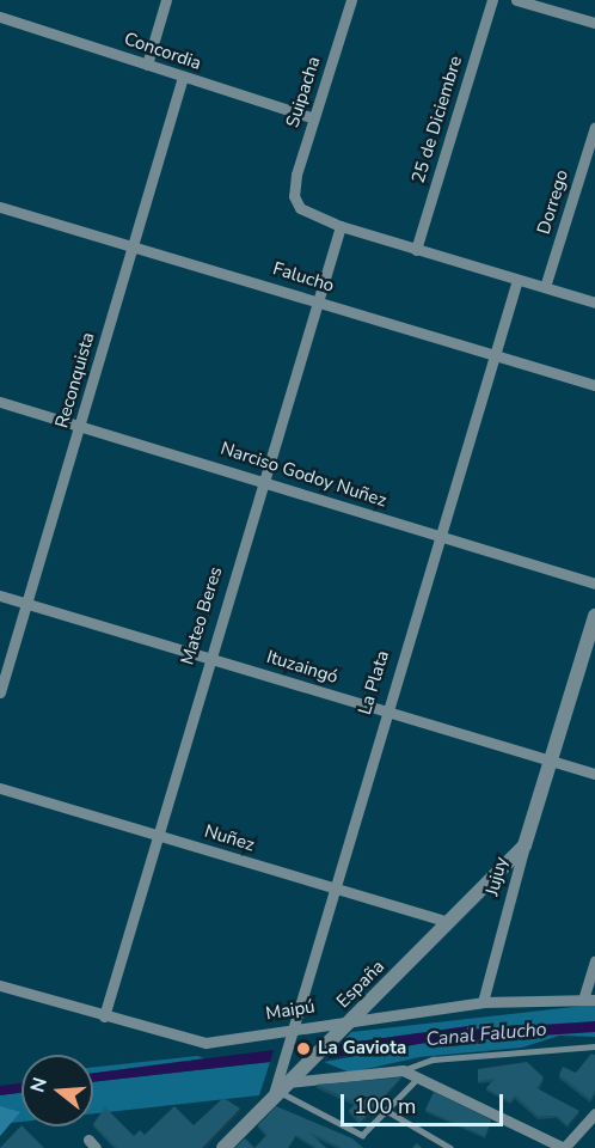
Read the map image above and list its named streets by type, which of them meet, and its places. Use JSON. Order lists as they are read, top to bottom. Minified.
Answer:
{"streets":{"street":["Concordia","Suipacha","25 de Diciembre","Dorrego","Falucho","Reconquista","Narciso Godoy Nuñez","Mateo Beres","Ituzaingó","La Plata","Nuñez","Jujuy","España","Maipú"]},"crossings":[["Concordia","Suipacha"],["Concordia","Reconquista"],["Suipacha","Mateo Beres"],["Falucho","Reconquista"],["Falucho","Mateo Beres"],["Falucho","La Plata"],["Reconquista","Narciso Godoy Nuñez"],["Reconquista","Ituzaingó"],["Narciso Godoy Nuñez","Mateo Beres"],["Narciso Godoy Nuñez","La Plata"],["Mateo Beres","Ituzaingó"],["Mateo Beres","Nuñez"],["Mateo Beres","Maipú"],["Ituzaingó","La Plata"],["Ituzaingó","Jujuy"],["La Plata","Nuñez"],["La Plata","España"],["La Plata","Maipú"],["Nuñez","España"],["Jujuy","España"],["Jujuy","Maipú"],["España","Maipú"]],"water":["Canal Falucho"],"places":["La Gaviota"],"scale_bar":"100 m","north":"left"}
